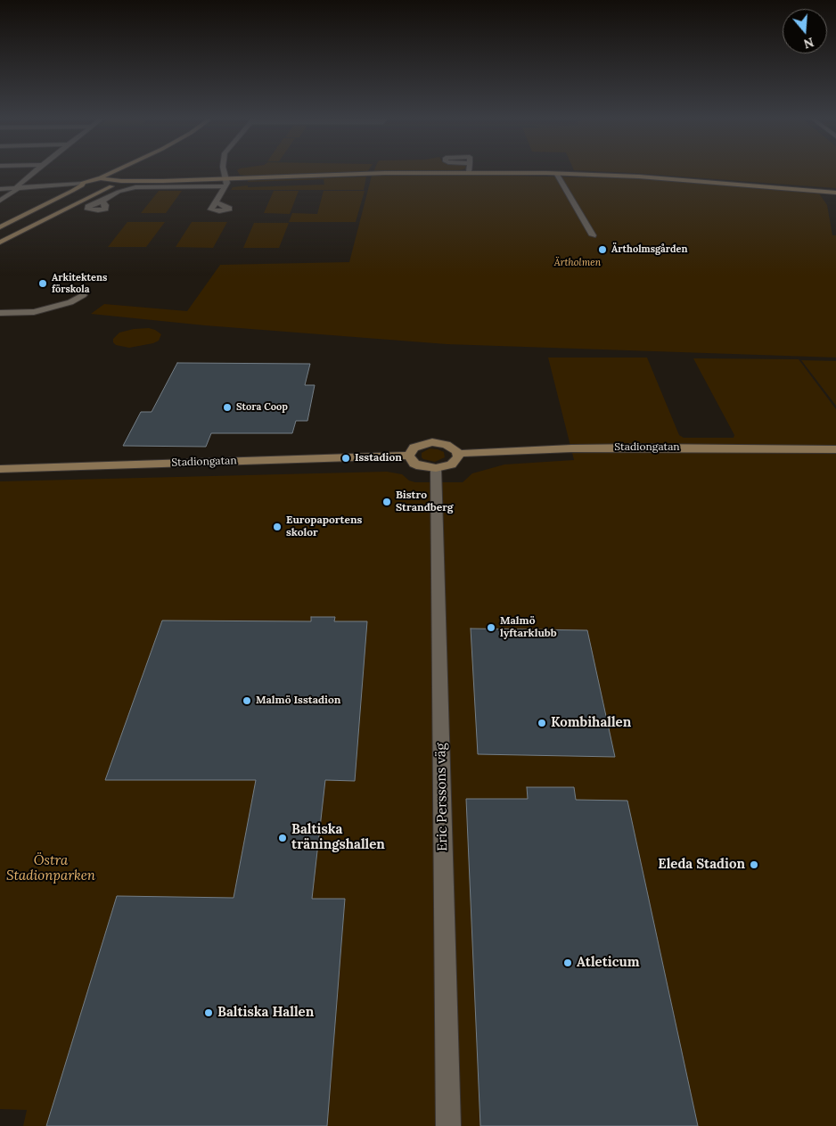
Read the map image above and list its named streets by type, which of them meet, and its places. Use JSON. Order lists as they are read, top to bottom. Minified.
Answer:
{"streets":{"main road":["Stadiongatan"],"street":["Eric Perssons väg"]},"parks":["Ärtholmen","Östra Stadionparken"],"places":["Ärtholmsgården","Arkitektens förskola","Stora Coop","Isstadion","Bistro Strandberg","Europaportens skolor","Malmö lyftarklubb","Malmö Isstadion","Kombihallen","Baltiska träningshallen","Eleda Stadion","Atleticum","Baltiska Hallen"],"north":"bottom"}
